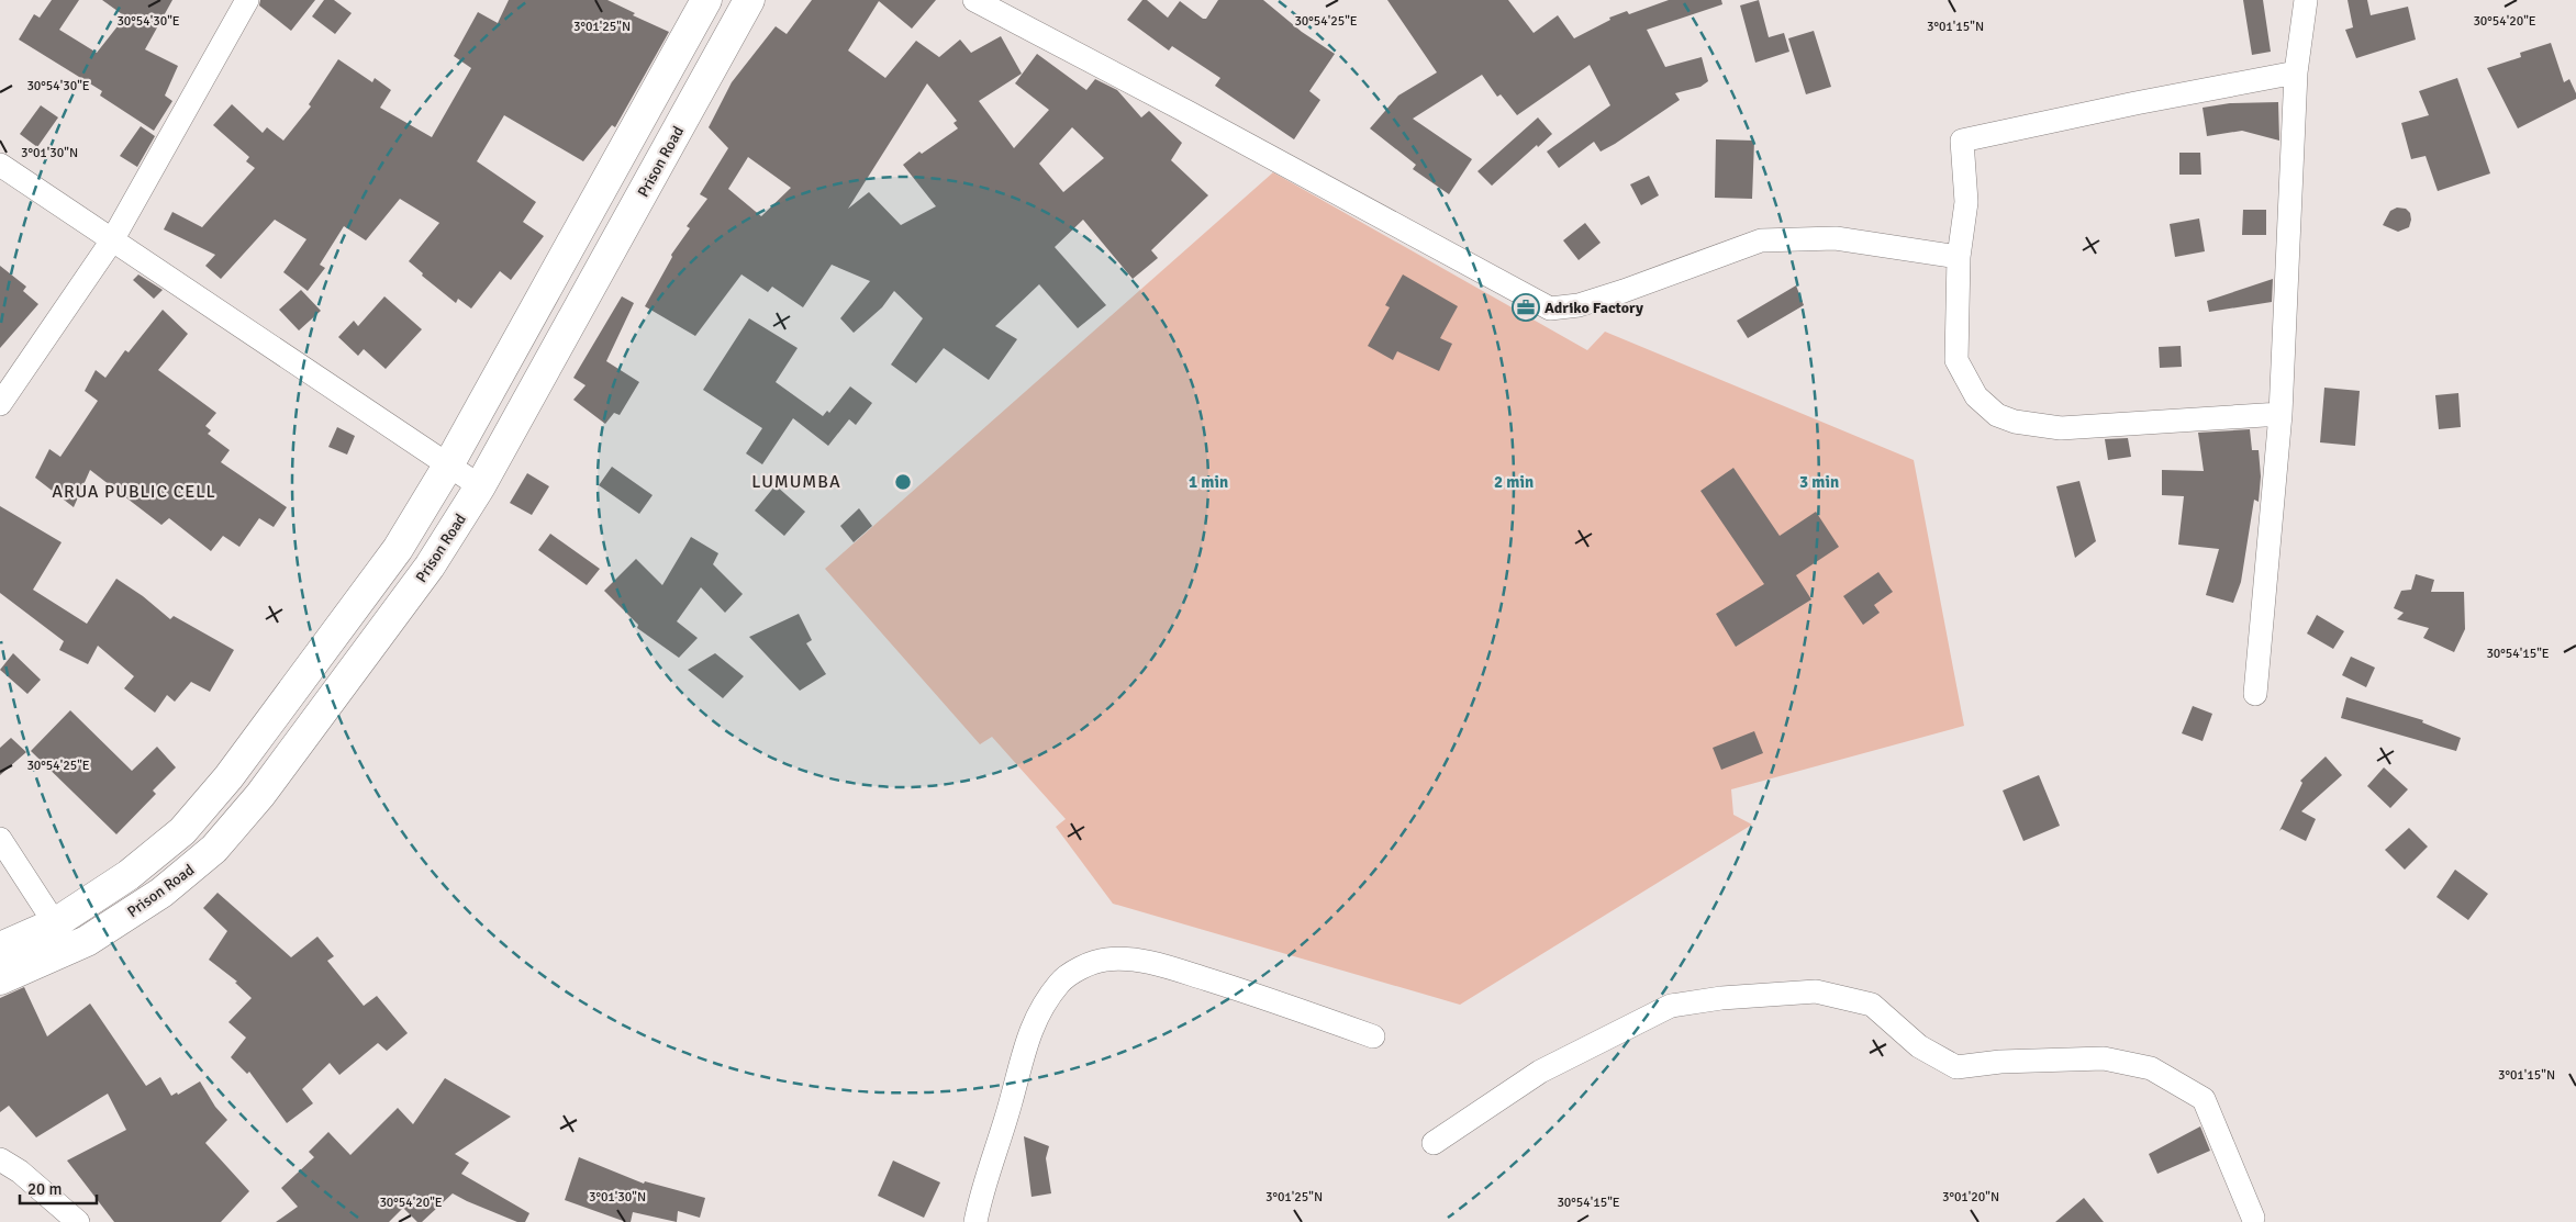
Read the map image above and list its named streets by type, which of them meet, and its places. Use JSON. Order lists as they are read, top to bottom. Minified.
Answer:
{"streets":{"street":["Prison Road"]},"districts":["LUMUMBA","ARUA PUBLIC CELL"],"places":{"office":["Adriko Factory"]},"scale_bar":"20 m","coordinates":["30°54'30\"E","30°54'25\"E","30°54'20\"E","3°01'25\"N","3°01'15\"N","3°01'30\"N","30°54'15\"E","3°01'20\"N"],"rings":["1 min","2 min","3 min"]}
